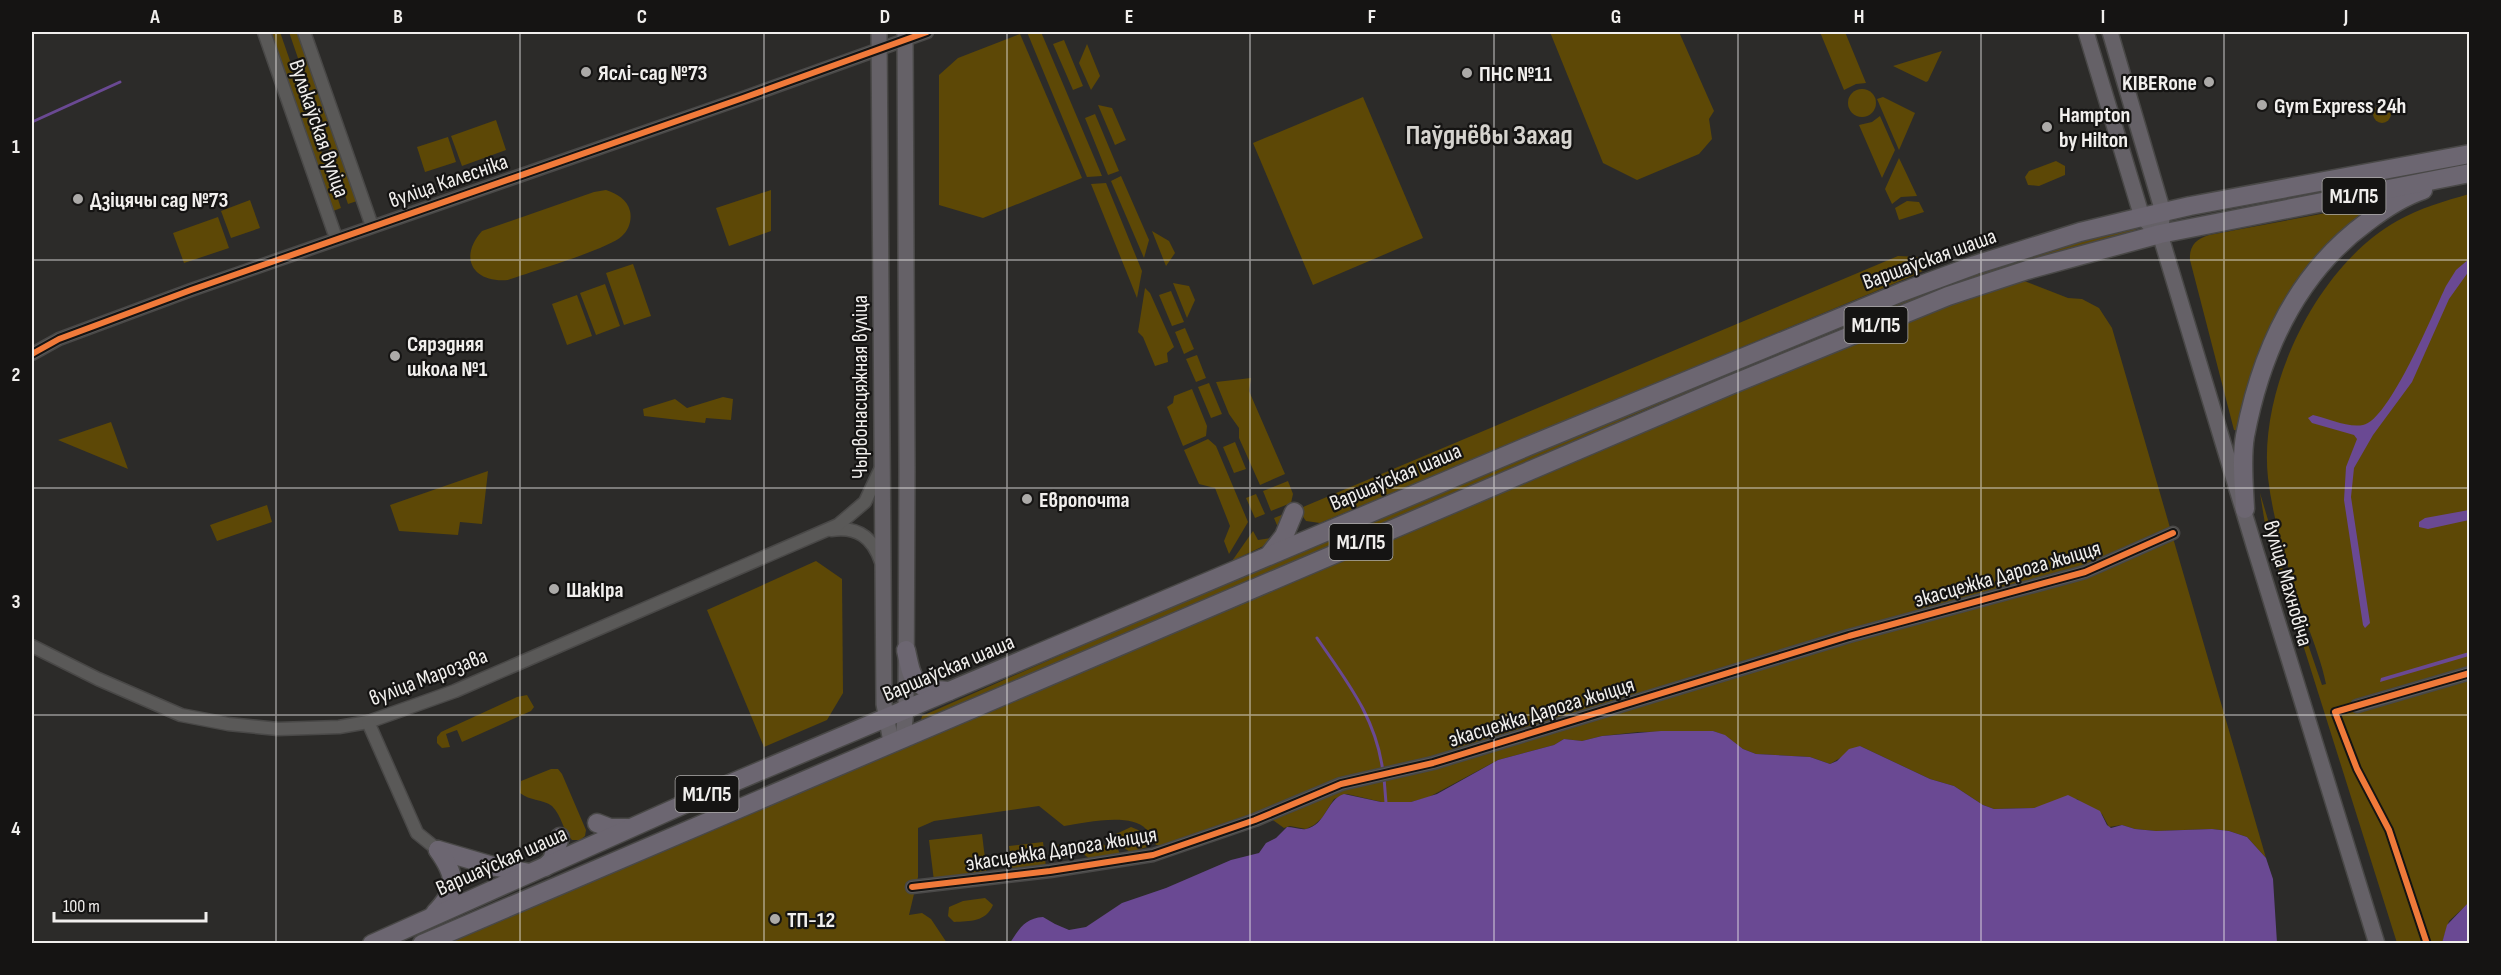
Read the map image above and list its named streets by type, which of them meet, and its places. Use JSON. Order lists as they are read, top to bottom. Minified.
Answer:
{"streets":{"highway":["М1/П5","Варшаўская шаша"],"main road":["Чырвонасцяжная вуліца","вуліца Махновіча"],"street":["Вулькаўская вуліца","вуліца Калесніка","экасцежка Дарога жыцця","вуліца Марозава"]},"crossings":[["Вулькаўская вуліца","вуліца Калесніка"],["вуліца Калесніка","Чырвонасцяжная вуліца"],["Варшаўская шаша","Чырвонасцяжная вуліца"],["Варшаўская шаша","вуліца Махновіча"],["Чырвонасцяжная вуліца","вуліца Марозава"]],"districts":["Паўднёвы Захад"],"places":["Яслі-сад №73","ПНС №11","KIBERone","Gym Express 24h","Hampton by Hilton","Дзіцячы сад №73","Сярэдняя школа №1","Европочта","ШакІра","ТП-12"],"scale_bar":"100 m","grid":{"columns":["A","B","C","D","E","F","G","H","I","J"],"rows":["1","2","3","4"]}}
